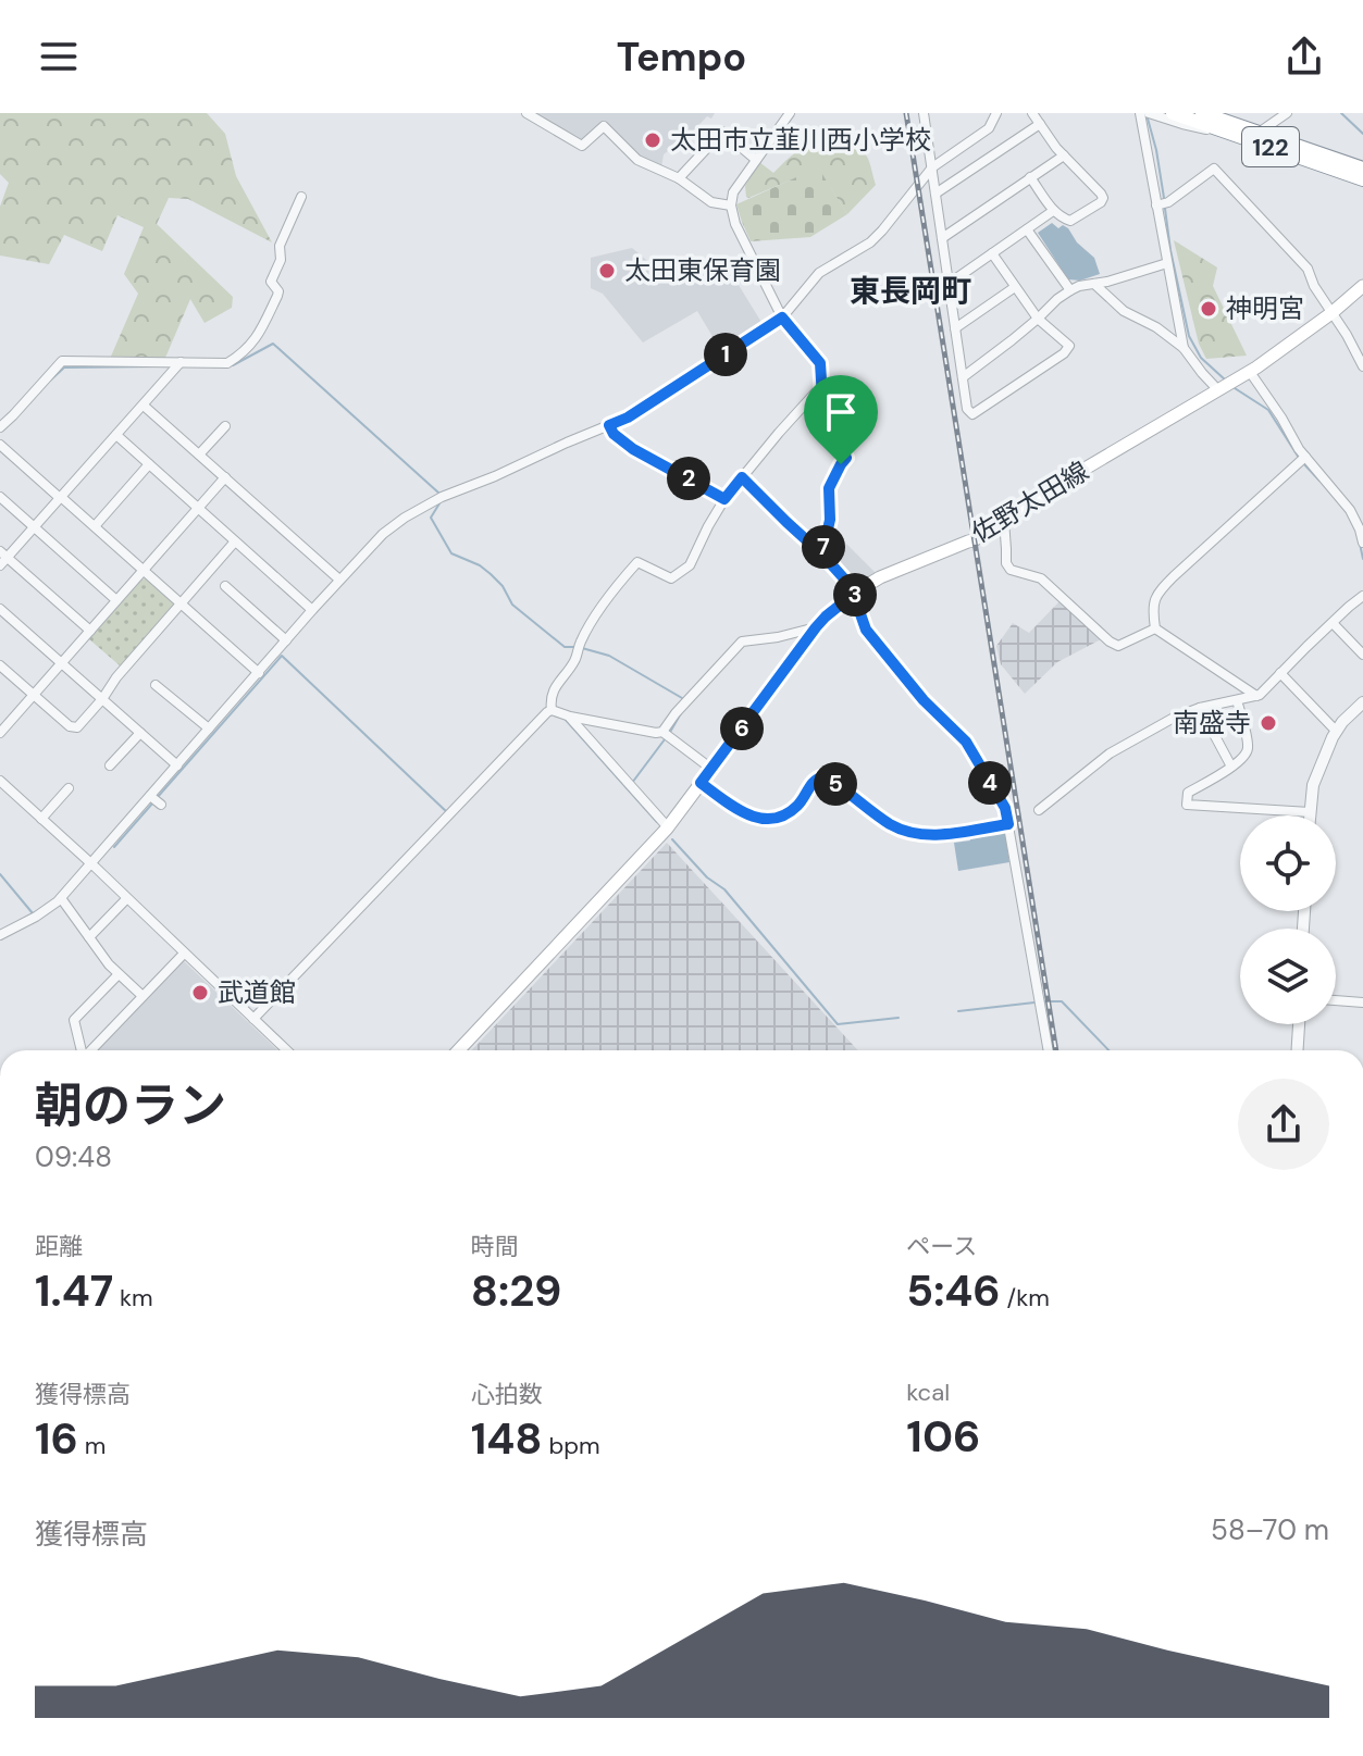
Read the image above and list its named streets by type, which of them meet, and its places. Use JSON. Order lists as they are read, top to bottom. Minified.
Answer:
{"streets":{"main road":["122","佐野太田線"]},"districts":["東長岡町"],"places":["太田市立韮川西小学校","太田東保育園","神明宮","南盛寺","武道館"],"page":{"header":"Tempo","pins":["1","2","7","3","6","4","5"],"heading":["朝のラン","09:48"],"stats":[["距離","1.47 km"],["時間","8:29"],["ペース","5:46 /km"],["獲得標高","16 m"],["心拍数","148 bpm"],["kcal","106"]],"chart":["獲得標高","58–70 m"]}}
